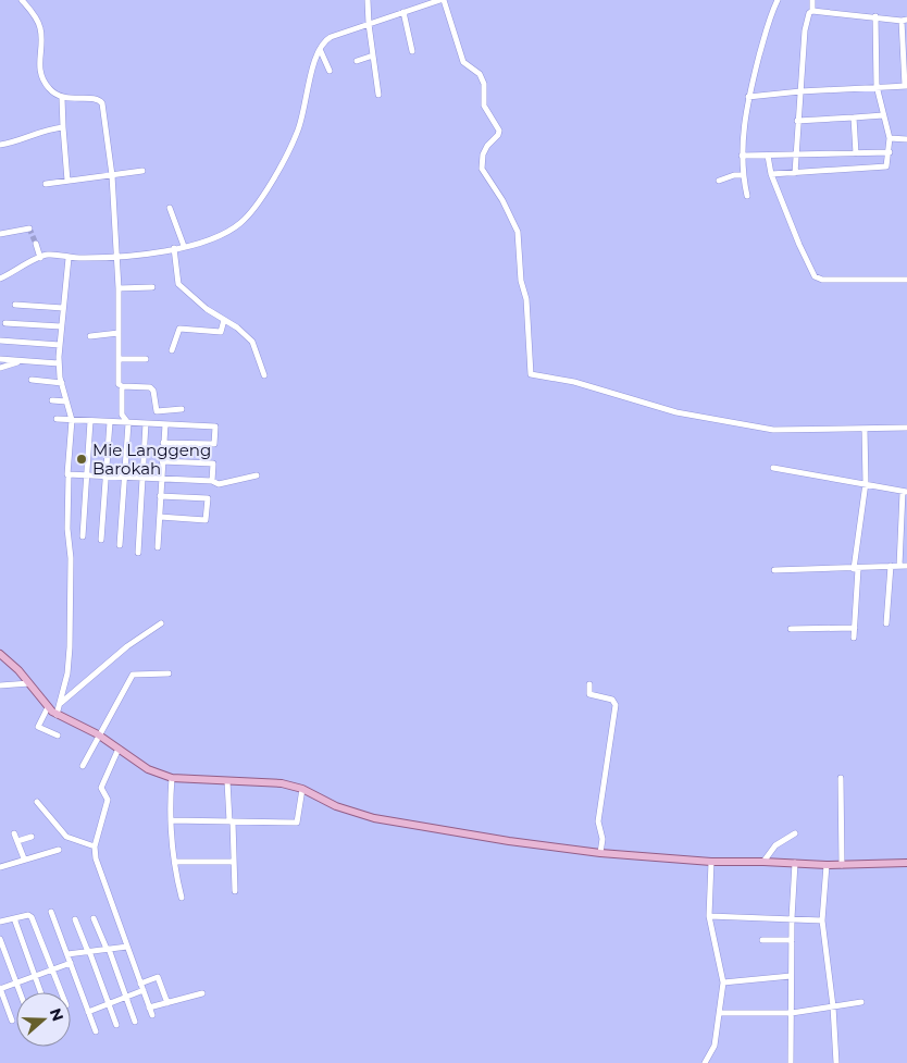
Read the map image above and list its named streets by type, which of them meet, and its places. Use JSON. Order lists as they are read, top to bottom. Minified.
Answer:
{"places":["Mie Langgeng Barokah"],"north":"right"}
